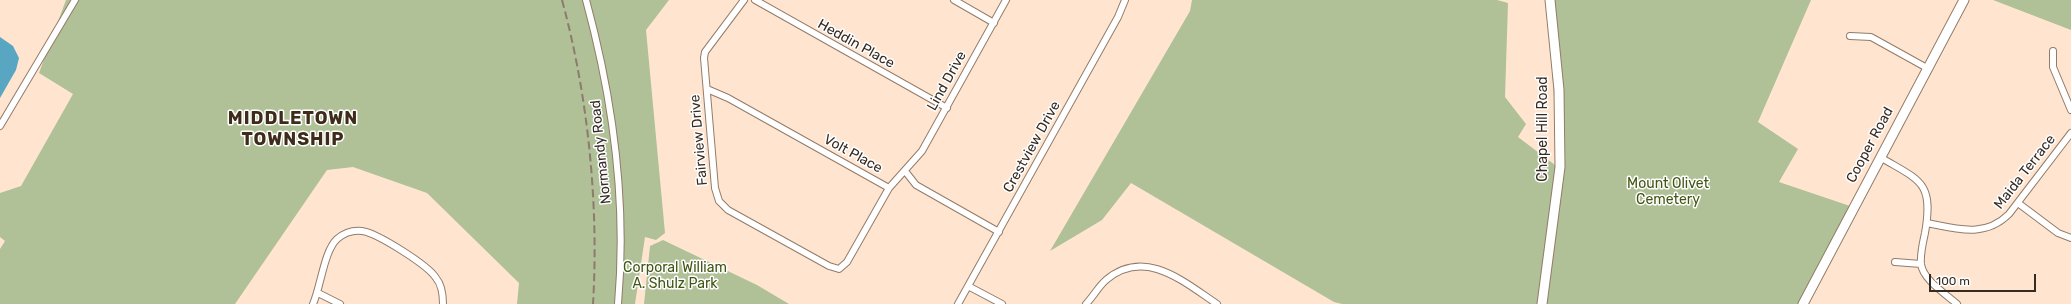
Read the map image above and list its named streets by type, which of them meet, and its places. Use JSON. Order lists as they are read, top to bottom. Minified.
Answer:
{"streets":{"street":["Heddin Place","Lind Drive","Chapel Hill Road","Fairview Drive","Cooper Road","Crestview Drive","Normandy Road","Volt Place","Maida Terrace"]},"crossings":[["Heddin Place","Lind Drive"],["Lind Drive","Volt Place"],["Fairview Drive","Volt Place"]],"districts":["MIDDLETOWN TOWNSHIP"],"parks":["Mount Olivet Cemetery","Corporal William A. Shulz Park"],"scale_bar":"100 m"}
